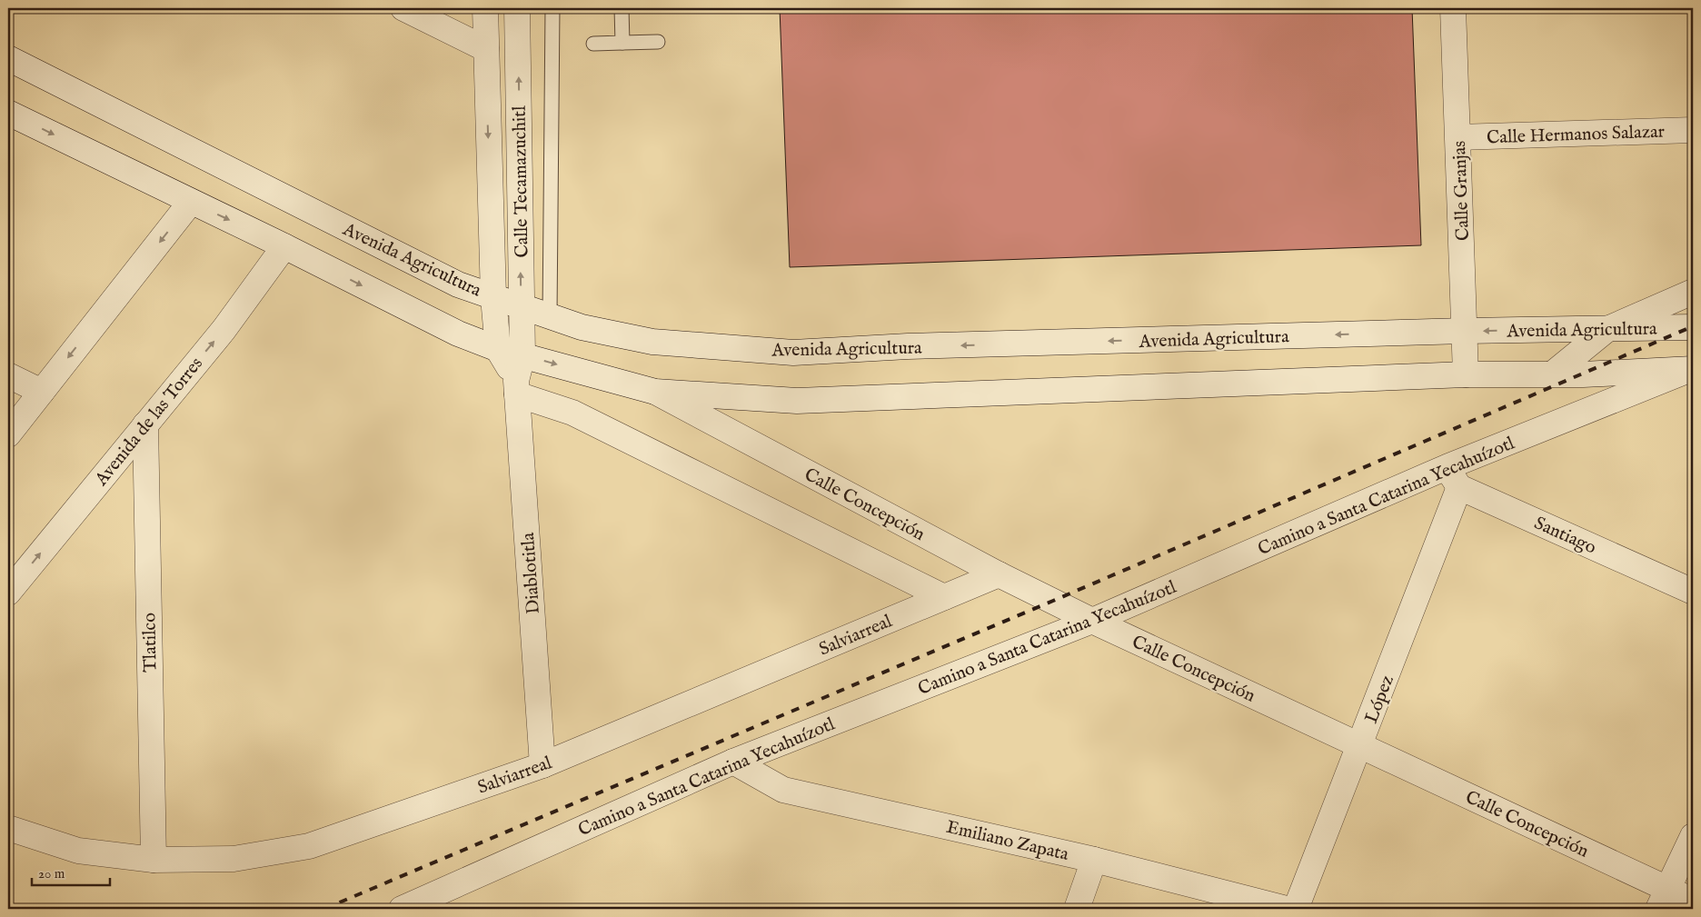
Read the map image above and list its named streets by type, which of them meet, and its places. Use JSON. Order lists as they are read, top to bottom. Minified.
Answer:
{"streets":{"street":["Calle Hermanos Salazar","Calle Tecamazuchitl","Calle Granjas","Avenida Agricultura","Avenida de las Torres","Camino a Santa Catarina Yecahuízotl","Calle Concepción","Santiago","Diablotitla","Salviarreal","Tlatilco","López","Emiliano Zapata"]},"crossings":[["Calle Hermanos Salazar","Calle Granjas"],["Calle Tecamazuchitl","Avenida Agricultura"],["Calle Tecamazuchitl","Diablotitla"],["Calle Granjas","Avenida Agricultura"],["Avenida de las Torres","Tlatilco"],["Camino a Santa Catarina Yecahuízotl","Calle Concepción"],["Camino a Santa Catarina Yecahuízotl","Santiago"],["Camino a Santa Catarina Yecahuízotl","López"],["Camino a Santa Catarina Yecahuízotl","Emiliano Zapata"],["Calle Concepción","Salviarreal"],["Calle Concepción","López"],["Santiago","López"],["Diablotitla","Salviarreal"],["Salviarreal","Tlatilco"]],"scale_bar":"20 m"}
